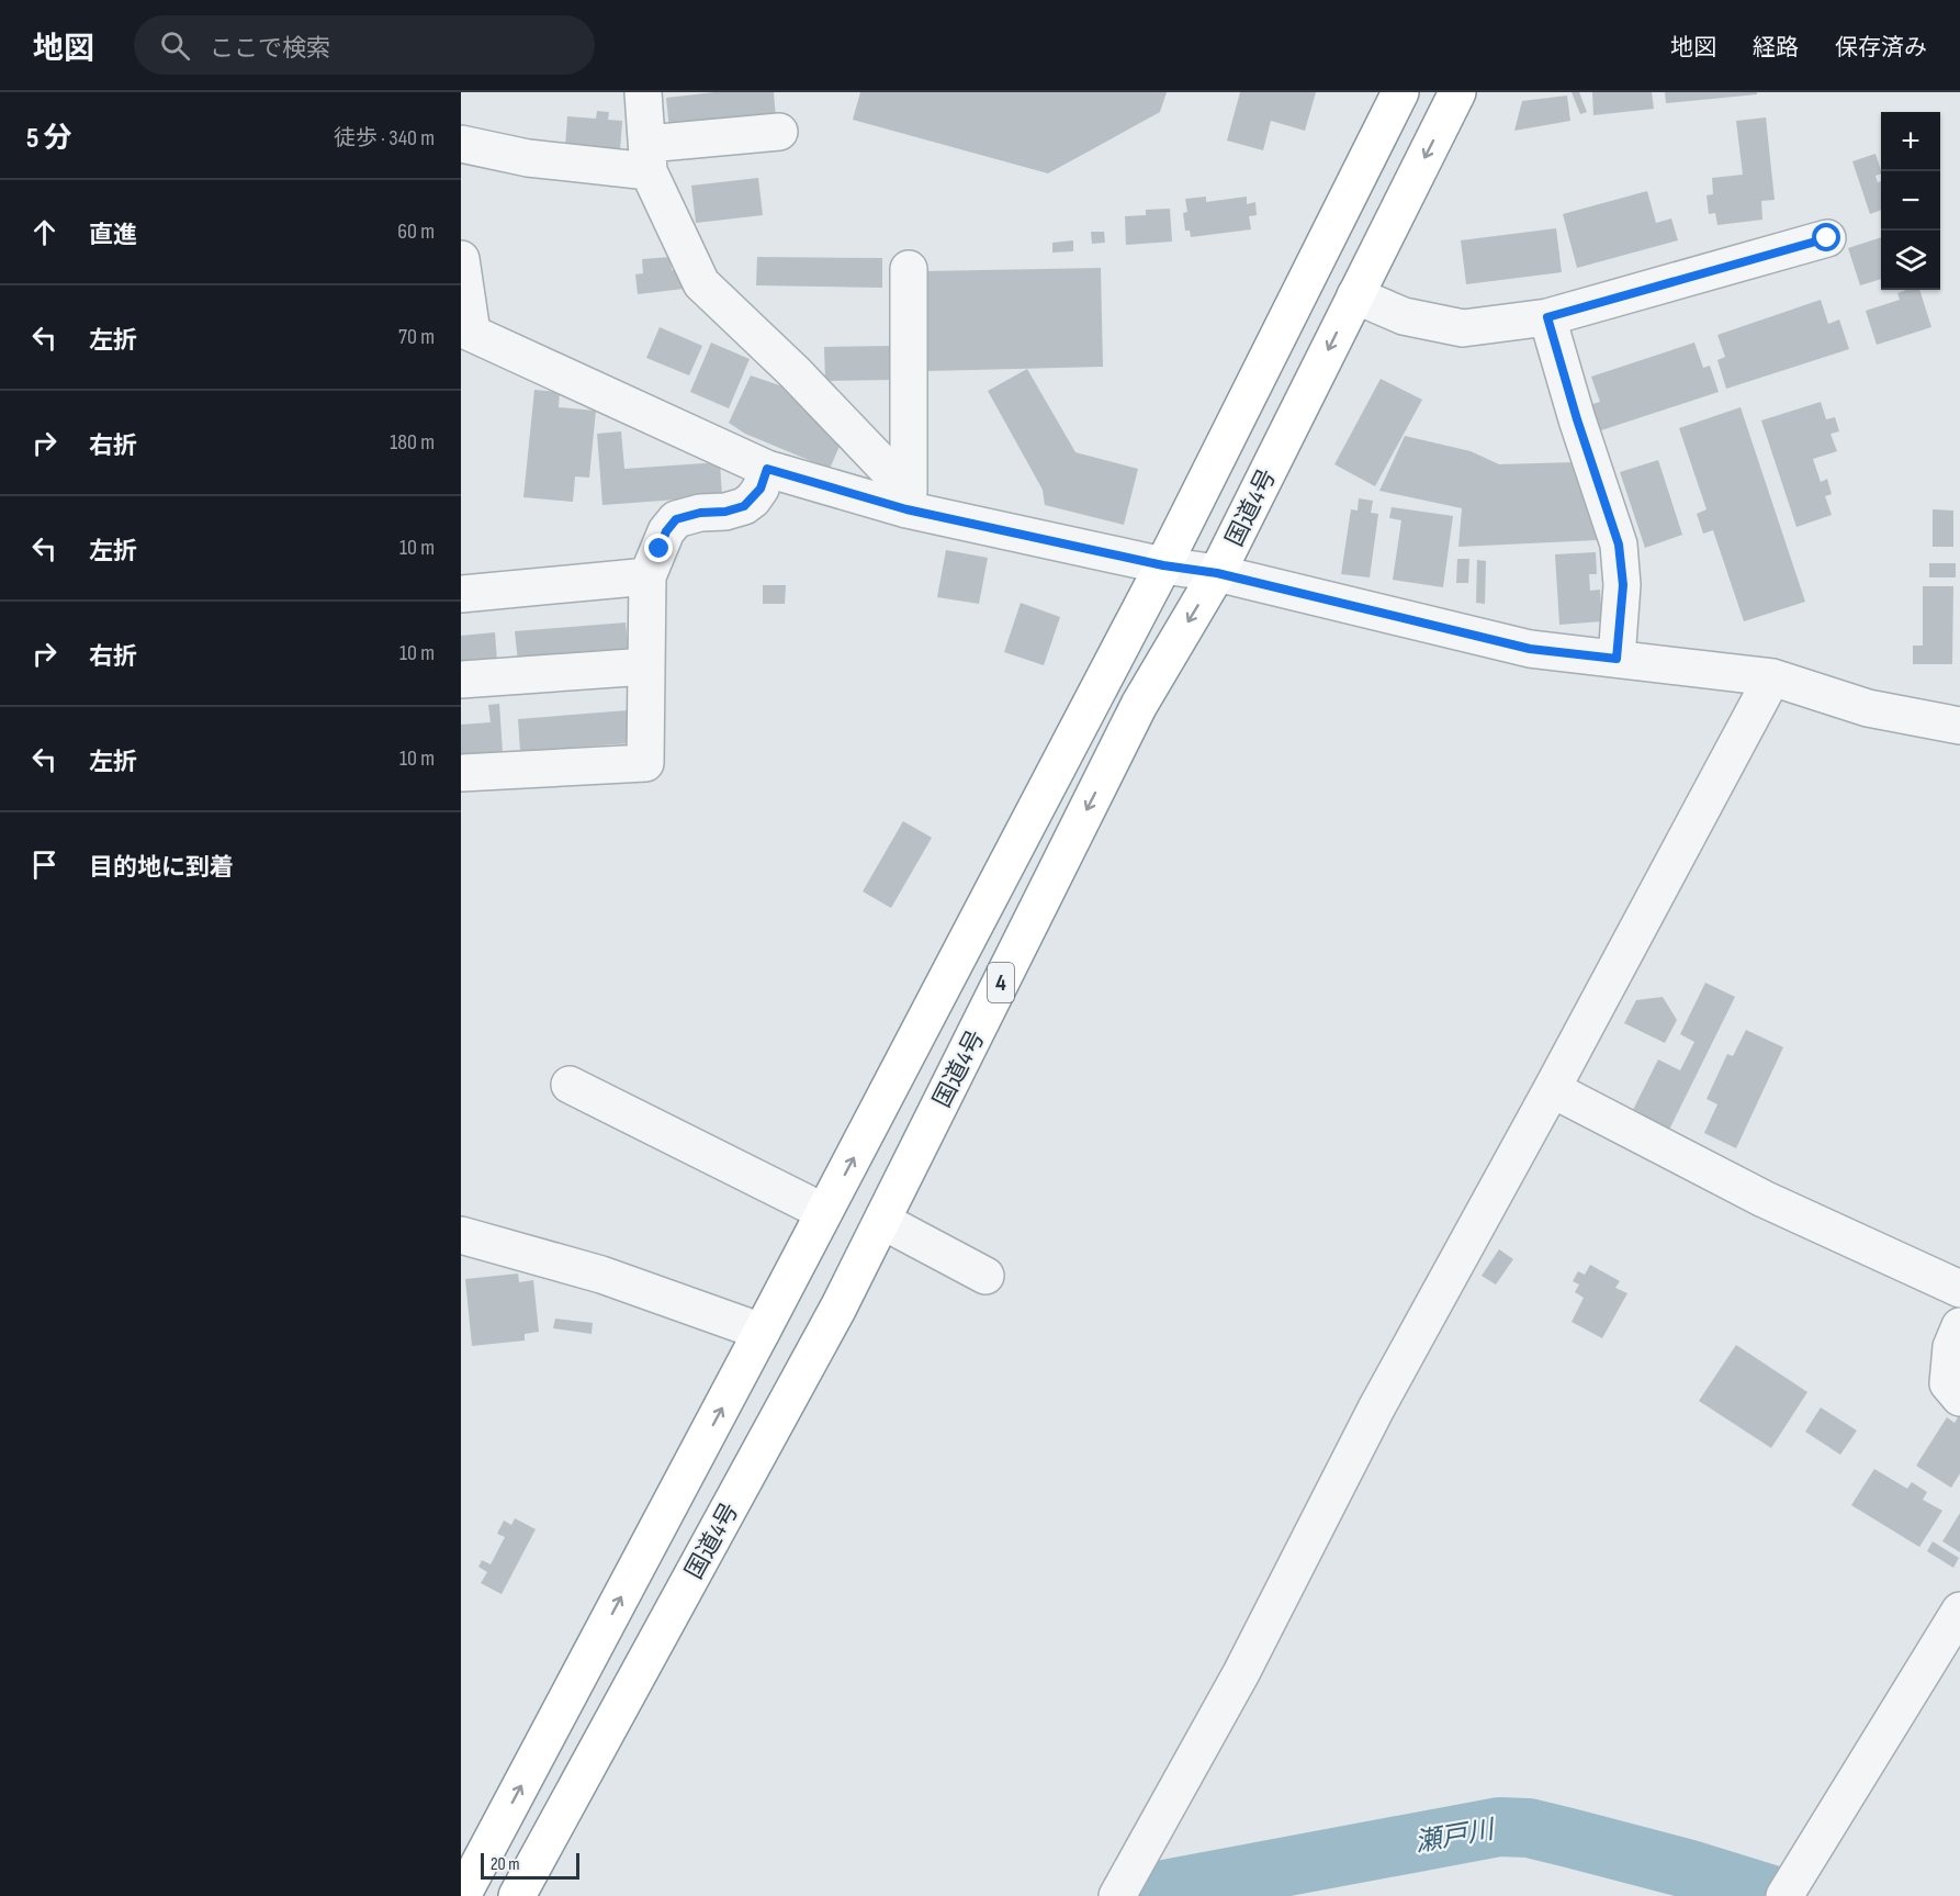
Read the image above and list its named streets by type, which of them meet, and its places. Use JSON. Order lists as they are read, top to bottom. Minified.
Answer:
{"streets":{"highway":["国道4号","4"]},"water":["瀬戸川"],"scale_bar":"20 m","page":{"header":"地図","search":"ここで検索","nav":["地図","経路","保存済み"],"heading":["5 分","徒歩 · 340 m"],"map_buttons":["+","−"],"list":[["直進","60 m"],["左折","70 m"],["右折","180 m"],["左折","10 m"],["右折","10 m"],["左折","10 m"],"目的地に到着"],"scale":"20 m"}}
